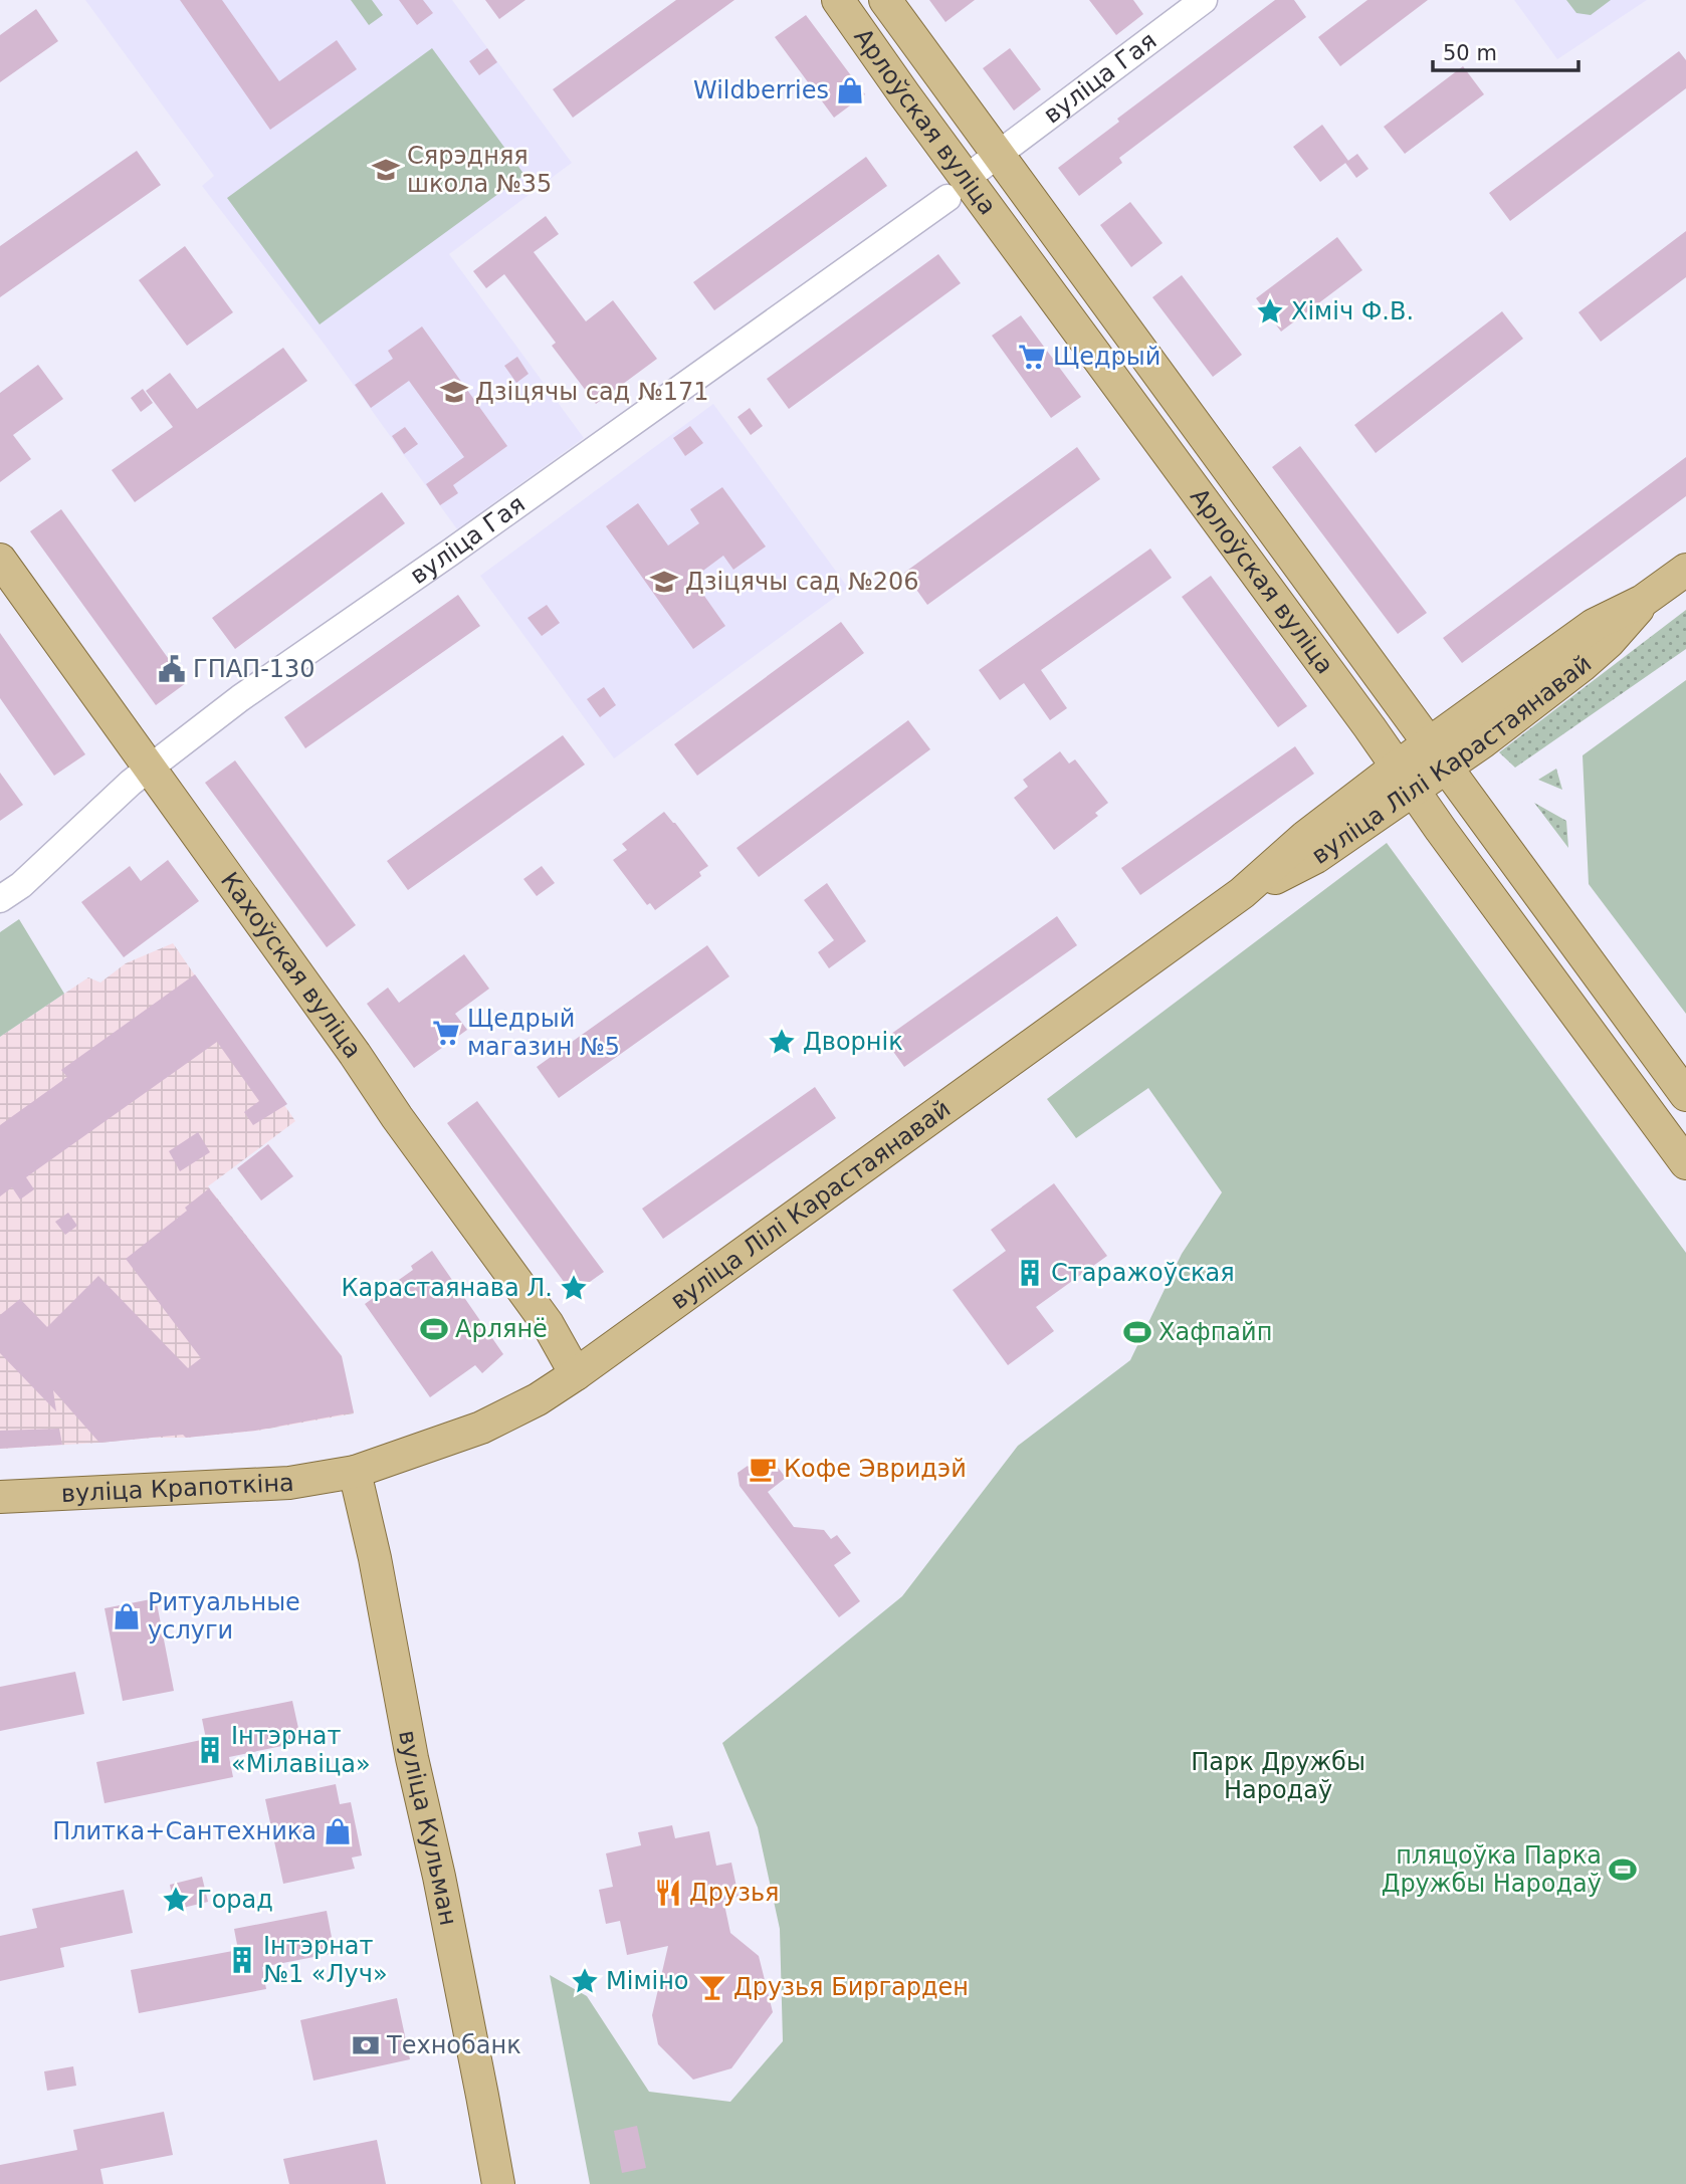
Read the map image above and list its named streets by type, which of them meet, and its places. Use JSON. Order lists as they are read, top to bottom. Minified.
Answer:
{"streets":{"main road":["Арлоўская вуліца","вуліца Лілі Карастаянавай","Кахоўская вуліца","вуліца Крапоткіна","вуліца Кульман"],"street":["вуліца Гая"]},"crossings":[["вуліца Гая","Арлоўская вуліца"],["вуліца Гая","Кахоўская вуліца"],["Арлоўская вуліца","вуліца Лілі Карастаянавай"],["вуліца Лілі Карастаянавай","Кахоўская вуліца"],["вуліца Лілі Карастаянавай","вуліца Крапоткіна"],["вуліца Лілі Карастаянавай","вуліца Кульман"],["вуліца Крапоткіна","вуліца Кульман"]],"parks":["Парк Дружбы Народаў"],"places":{"shop":["Wildberries","Ритуальные услуги","Плитка+Сантехника"],"school or university":["Сярэдняя школа №35","Дзіцячы сад №171","Дзіцячы сад №206"],"place":["Хіміч Ф.В.","Дворнік","Карастаянава Л.","Горад","Міміно"],"supermarket":["Щедрый","Щедрый магазин №5"],"public building":["ГПАП-130"],"building":["Старажоўская","Інтэрнат «Мілавіца»","Інтэрнат №1 «Луч»"],"sports":["Арлянё","Хафпайп","пляцоўка Парка Дружбы Народаў"],"cafe":["Кофе Эвридэй"],"restaurant":["Друзья"],"bar":["Друзья Биргарден"],"bank":["Технобанк"]},"scale_bar":"50 m"}
